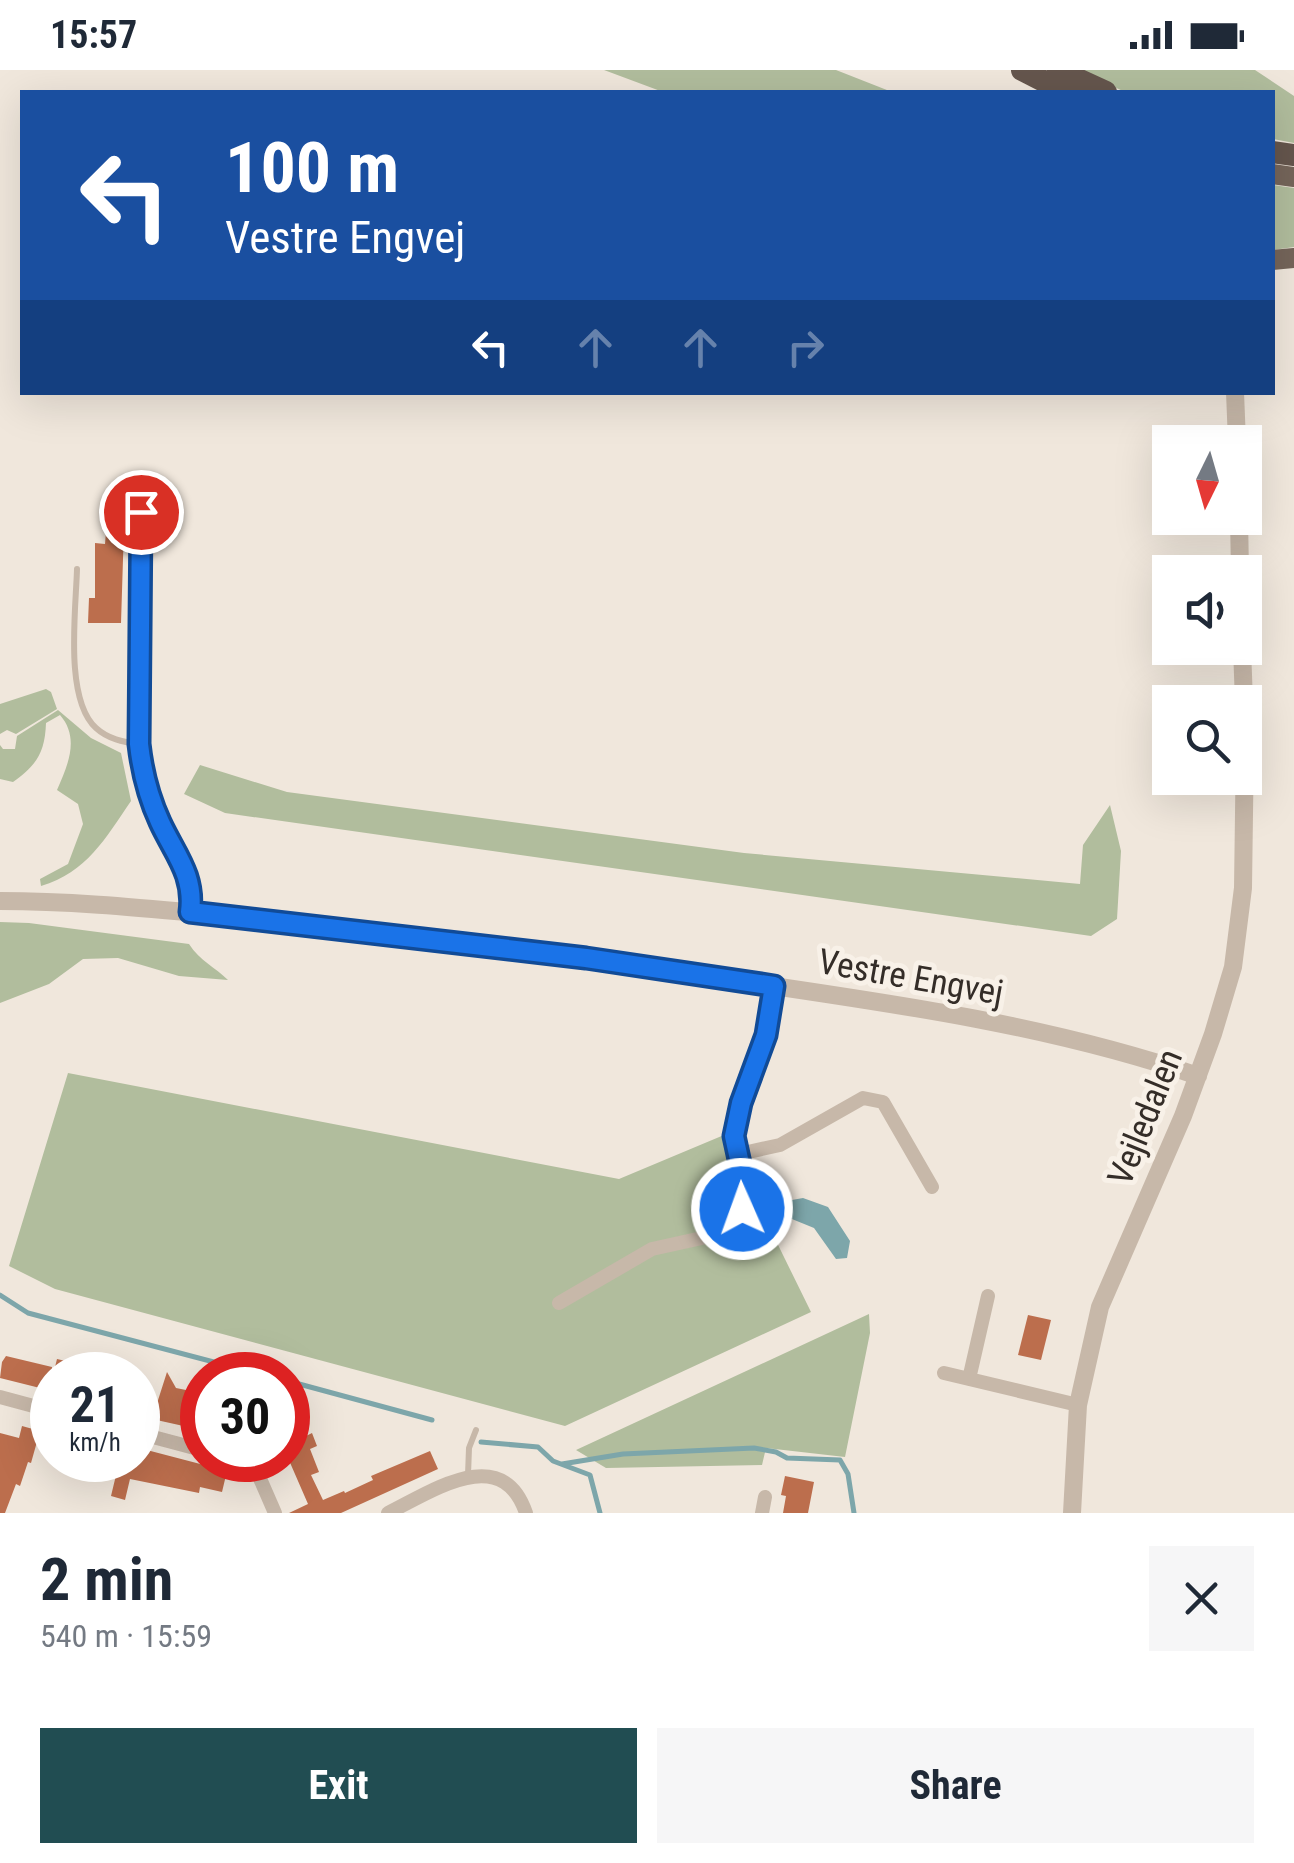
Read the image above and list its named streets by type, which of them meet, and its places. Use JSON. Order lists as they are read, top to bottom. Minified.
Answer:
{"streets":{"street":["Vestre Engvej","Vejledalen"]},"crossings":[["Vestre Engvej","Vejledalen"]],"north":"bottom","page":{"status":"15:57","turn":["100 m","Vestre Engvej"],"speed":"21 km/h","limit":"30","heading":["2 min","540 m · 15:59"],"buttons":["Exit","Share"]}}
